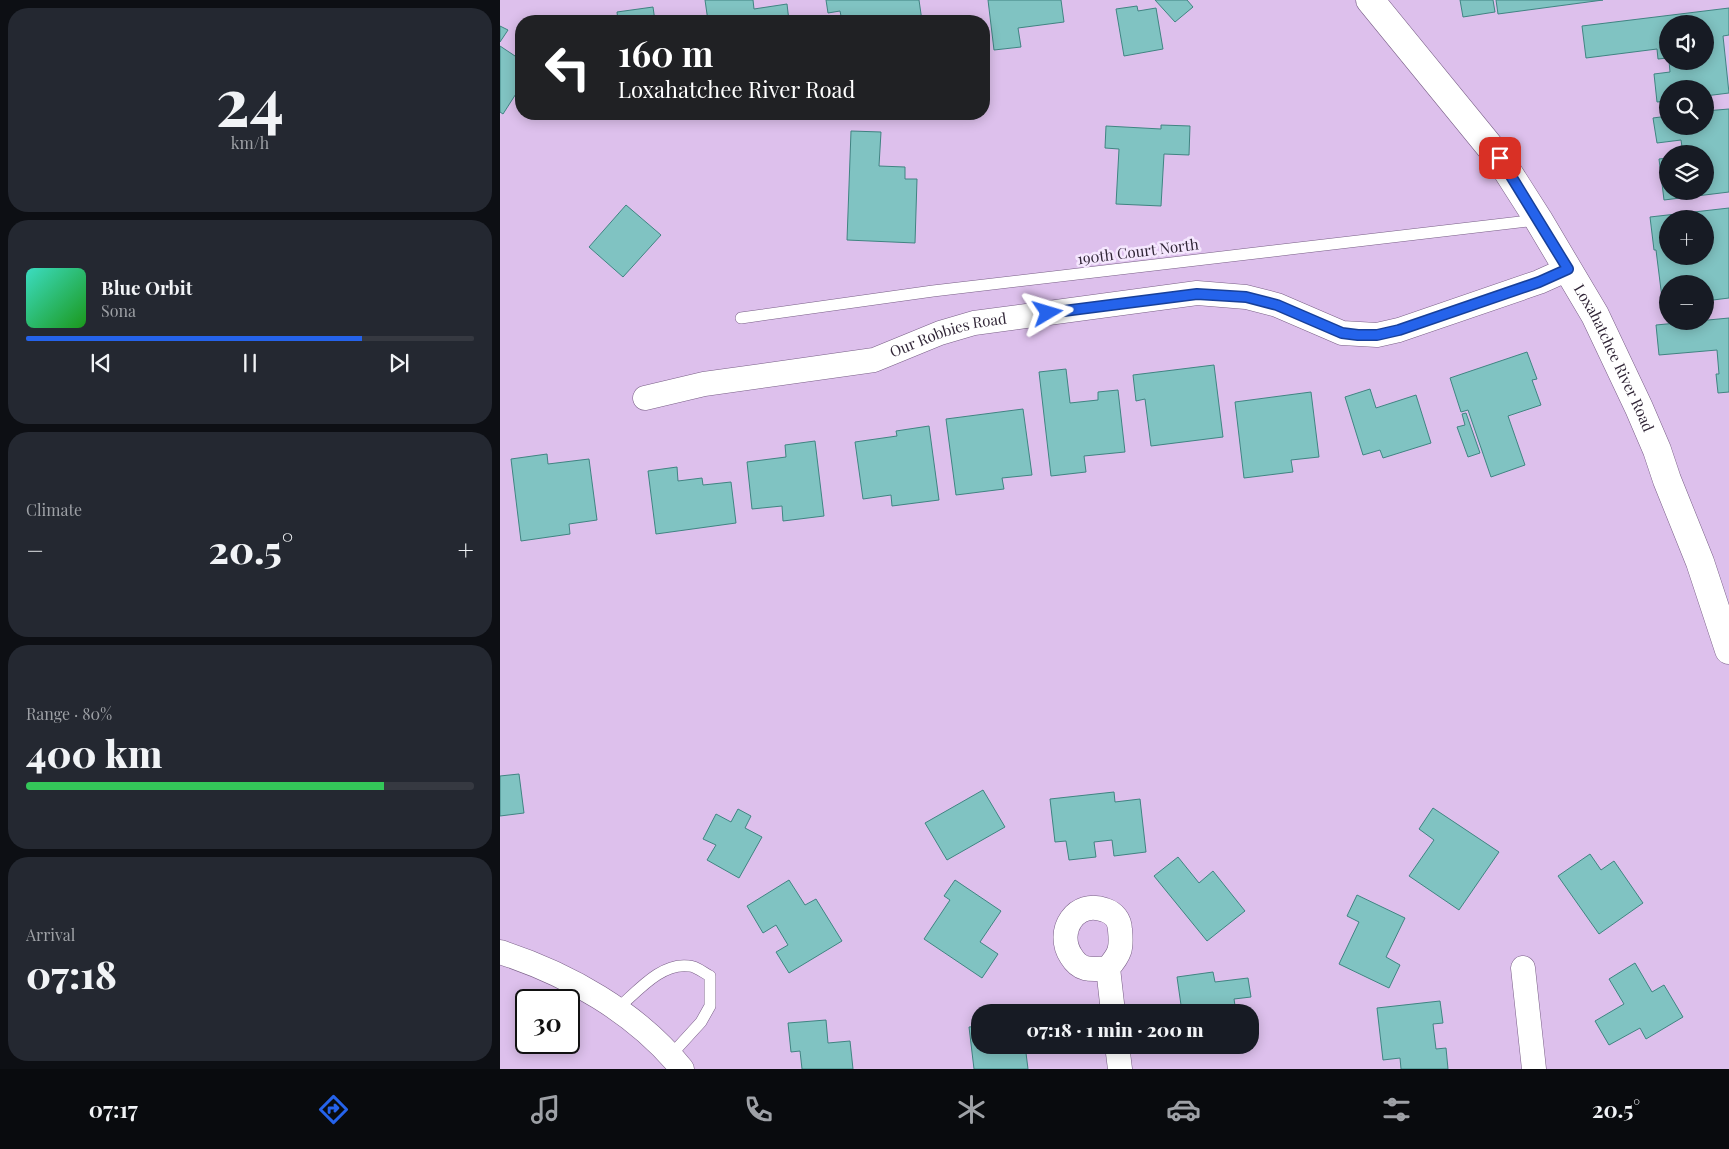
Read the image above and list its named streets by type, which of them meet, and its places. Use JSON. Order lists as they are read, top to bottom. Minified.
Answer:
{"streets":{"street":["Our Robbies Road","Loxahatchee River Road"],"lane":["190th Court North"]},"crossings":[["190th Court North","Loxahatchee River Road"],["Our Robbies Road","Loxahatchee River Road"]],"page":{"tile":[["24","km/h"],"Climate",["Range · 80%","400 km"],["Arrival","07:18"]],"map_buttons":["+","−"],"turn":["160 m","Loxahatchee River Road"],"song":["Blue Orbit","Sona"],"heat":["−","20.5°","+"],"limit":"30","trip":"07:18 · 1 min · 200 m","tabs":["07:17","20.5°"]}}
